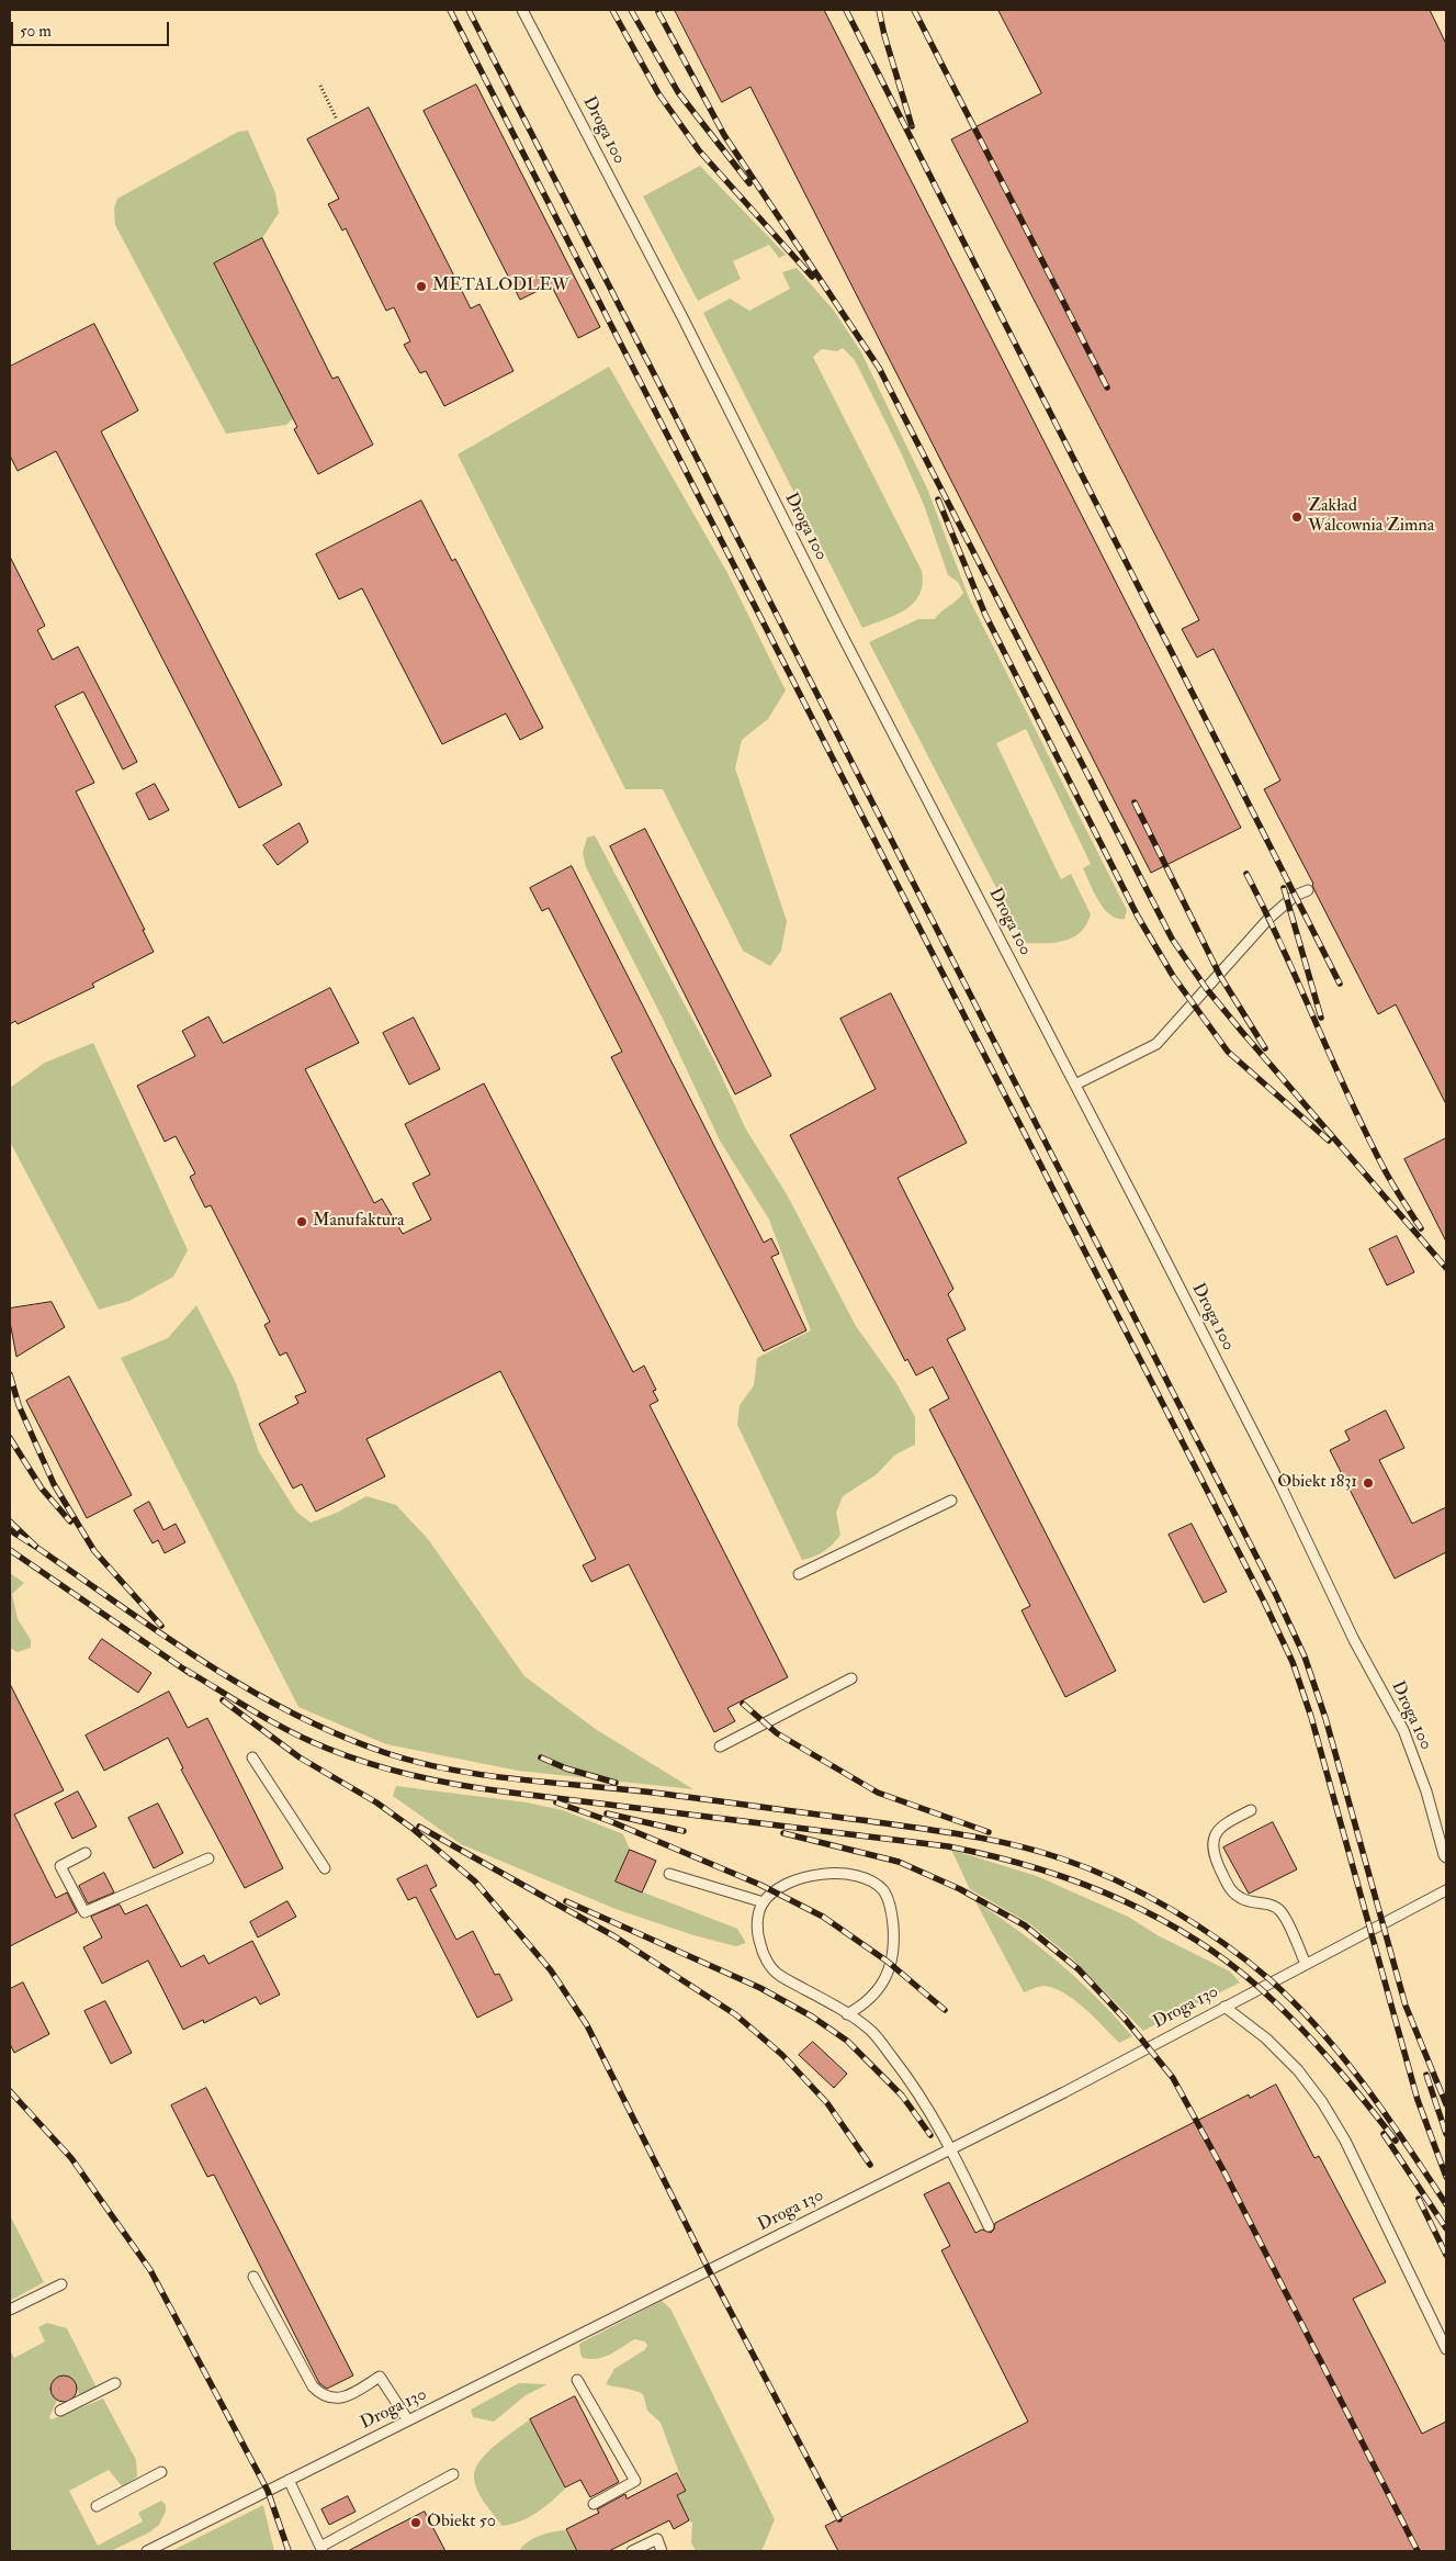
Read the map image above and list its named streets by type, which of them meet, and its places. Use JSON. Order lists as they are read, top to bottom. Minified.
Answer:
{"streets":{"lane":["Droga 100","Droga 130"]},"places":["METALODLEW","Zakład Walcownia Zimna","Manufaktura","Obiekt 1831","Obiekt 50"],"scale_bar":"50 m"}
